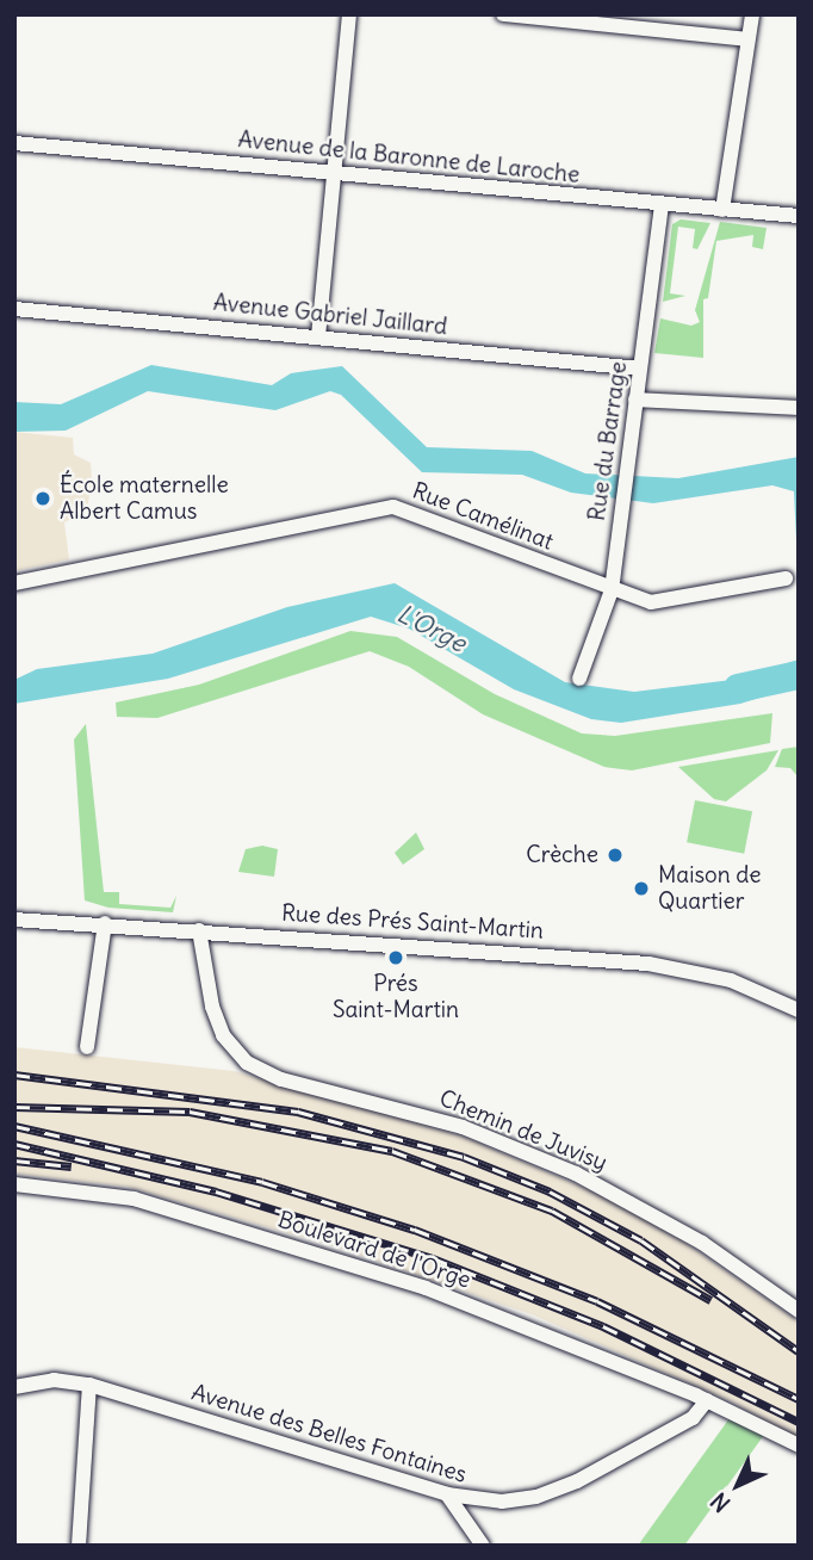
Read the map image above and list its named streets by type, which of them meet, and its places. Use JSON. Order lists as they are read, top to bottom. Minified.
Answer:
{"streets":{"street":["Avenue de la Baronne de Laroche","Avenue Gabriel Jaillard","Rue du Barrage","Rue Camélinat","Rue des Prés Saint-Martin","Chemin de Juvisy","Boulevard de l'Orge","Avenue des Belles Fontaines"]},"crossings":[["Avenue de la Baronne de Laroche","Rue du Barrage"],["Avenue Gabriel Jaillard","Rue du Barrage"],["Rue du Barrage","Rue Camélinat"],["Rue des Prés Saint-Martin","Chemin de Juvisy"],["Boulevard de l'Orge","Avenue des Belles Fontaines"]],"water":["L'Orge"],"places":["École maternelle Albert Camus","Crèche","Maison de Quartier","Prés Saint-Martin"],"north":"bottom left"}
